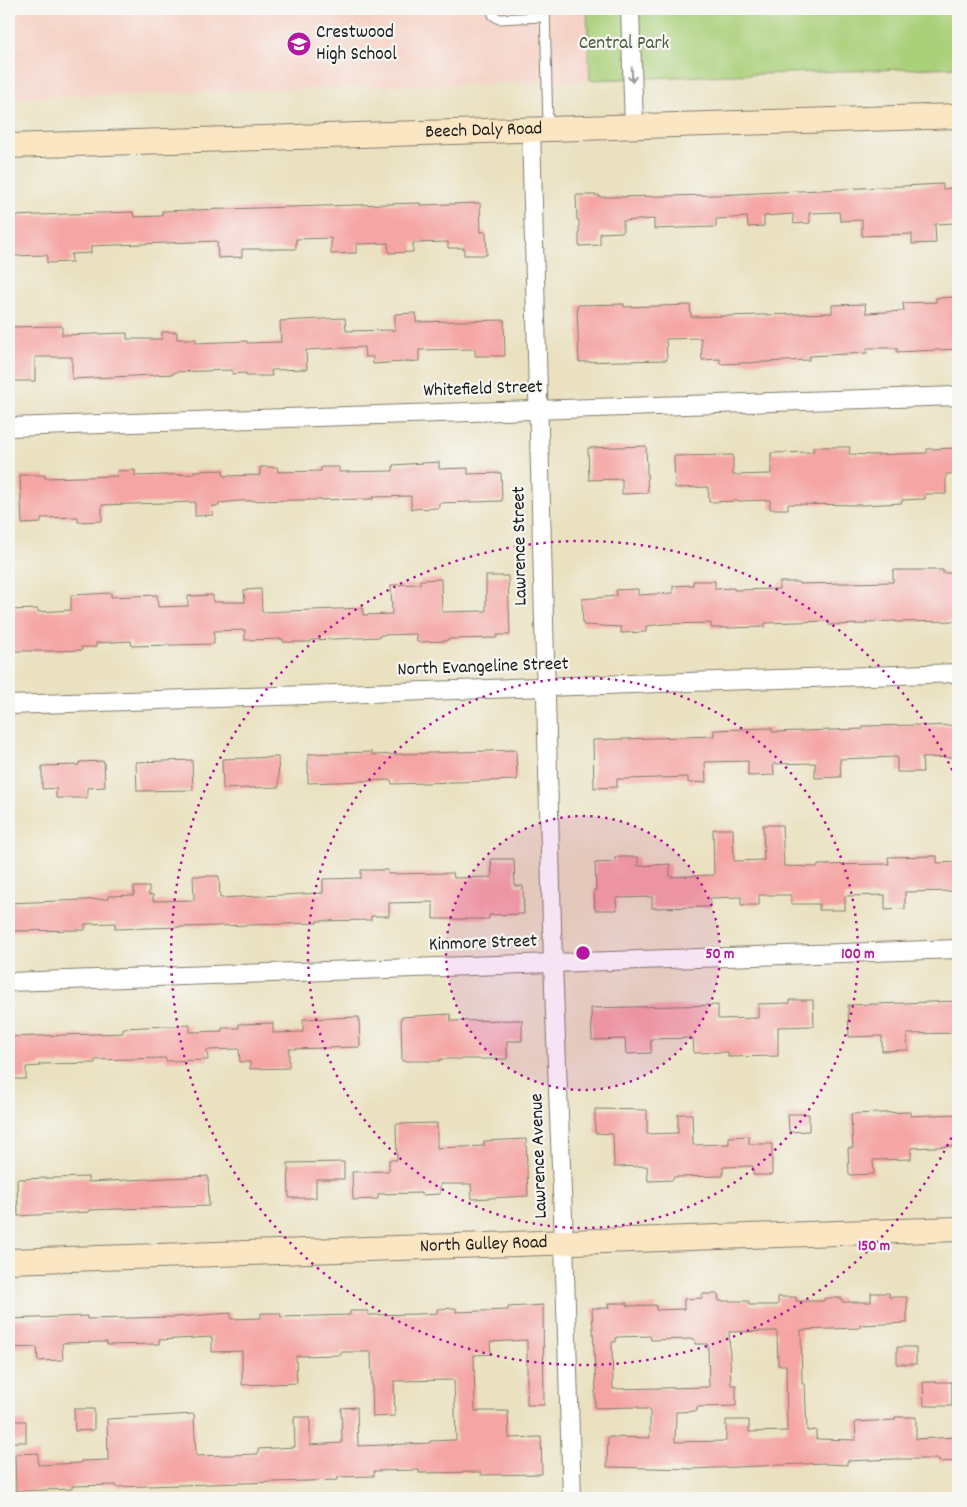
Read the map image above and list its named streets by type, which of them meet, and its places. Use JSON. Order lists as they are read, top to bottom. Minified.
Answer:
{"streets":{"street":["Beech Daly Road","Whitefield Street","Lawrence Street","North Evangeline Street","Kinmore Street","Lawrence Avenue","North Gulley Road"]},"crossings":[["Beech Daly Road","Lawrence Street"],["Whitefield Street","Lawrence Street"],["Lawrence Street","North Evangeline Street"],["Lawrence Street","Kinmore Street"],["Lawrence Street","Lawrence Avenue"],["Kinmore Street","Lawrence Avenue"],["Lawrence Avenue","North Gulley Road"]],"parks":["Central Park"],"places":{"school or university":["Crestwood High School"]},"rings":["50 m","100 m","150 m"]}
